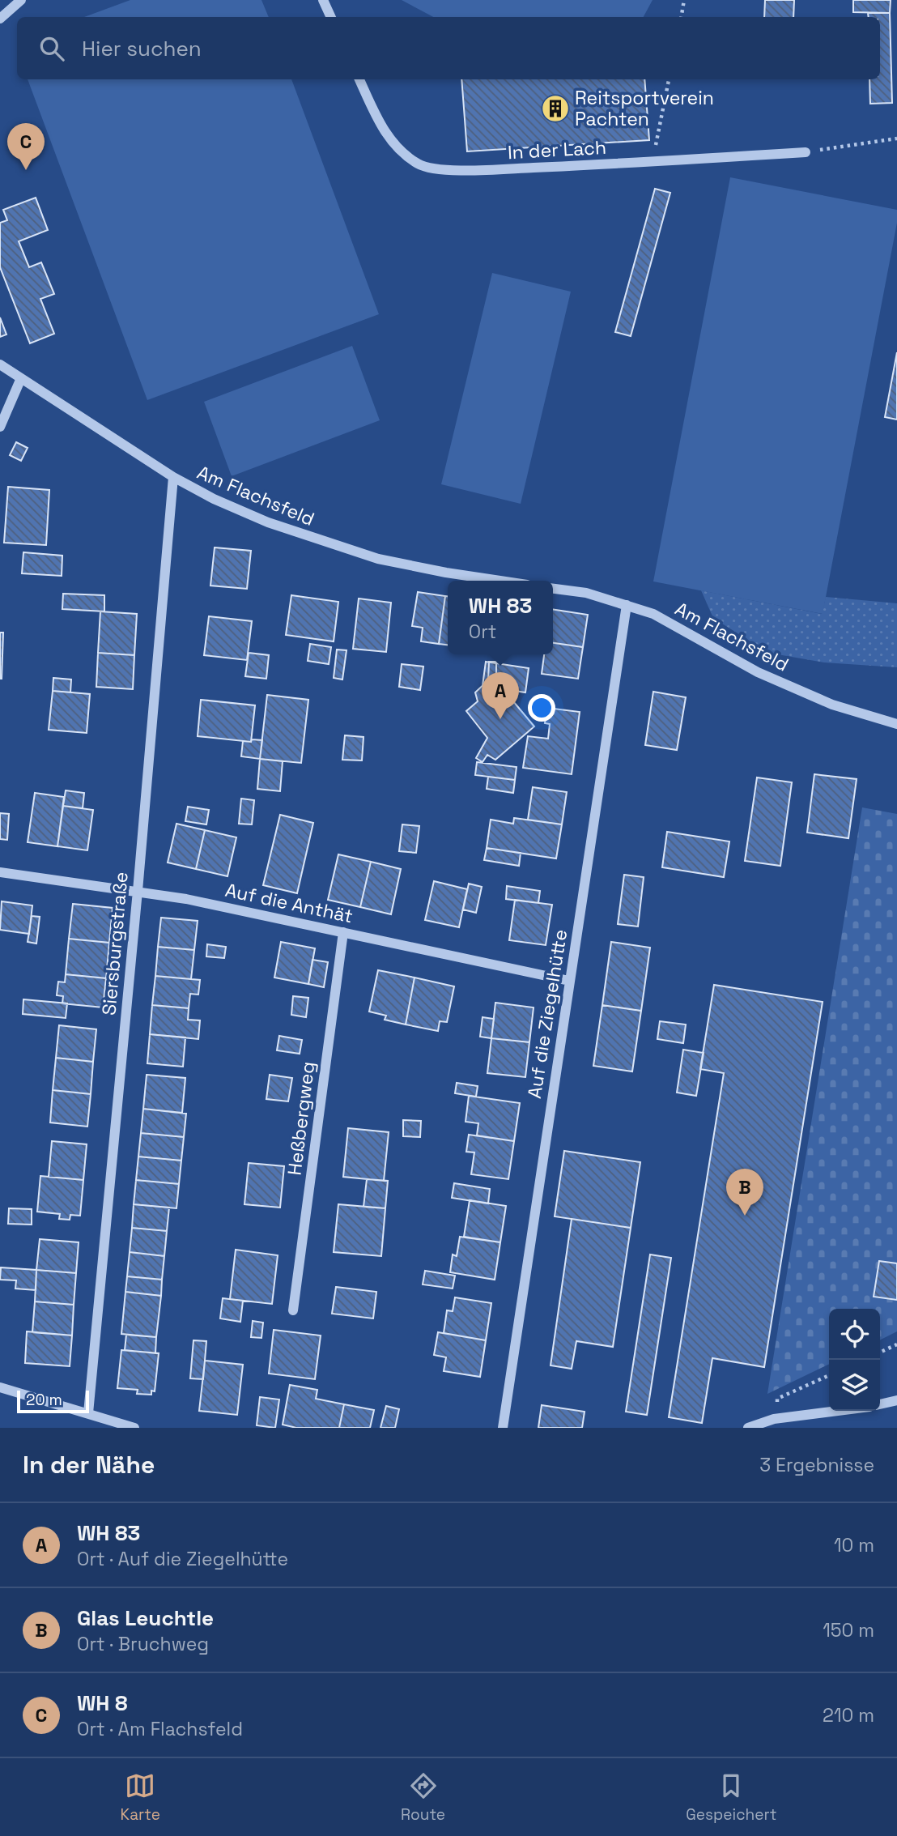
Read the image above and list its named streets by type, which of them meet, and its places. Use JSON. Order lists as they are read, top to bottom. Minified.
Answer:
{"streets":{"street":["In der Lach","Am Flachsfeld","Auf die Anthät","Siersburgstraße","Auf die Ziegelhütte","Heßbergweg"]},"crossings":[["Am Flachsfeld","Siersburgstraße"],["Am Flachsfeld","Auf die Ziegelhütte"],["Auf die Anthät","Siersburgstraße"],["Auf die Anthät","Auf die Ziegelhütte"],["Auf die Anthät","Heßbergweg"]],"places":{"building":["Reitsportverein Pachten"]},"scale_bar":"20 m","page":{"search":"Hier suchen","pins":["C","A","B"],"popup":["WH 83","Ort"],"scale":"20 m","heading":["In der Nähe","3 Ergebnisse"],"list":[{"mark":"A","name":"WH 83","note":"Ort · Auf die Ziegelhütte","value":"10 m"},{"mark":"B","name":"Glas Leuchtle","note":"Ort · Bruchweg","value":"150 m"},{"mark":"C","name":"WH 8","note":"Ort · Am Flachsfeld","value":"210 m"}],"nav":["Karte","Route","Gespeichert"]}}
